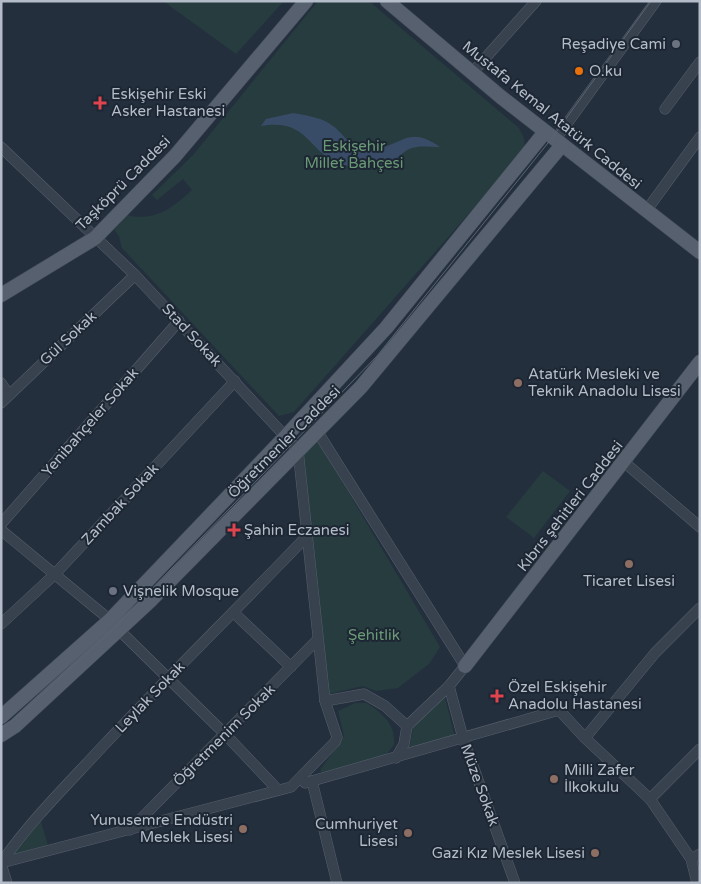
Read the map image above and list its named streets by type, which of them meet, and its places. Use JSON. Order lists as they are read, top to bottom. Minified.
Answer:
{"streets":{"main road":["Mustafa Kemal Atatürk Caddesi","Taşköprü Caddesi","Öğretmenler Caddesi","Kıbrıs şehitleri Caddesi"],"street":["Stad Sokak","Gül Sokak","Yenibahçeler Sokak","Zambak Sokak","Leylak Sokak","Öğretmenim Sokak","Müze Sokak"]},"crossings":[["Mustafa Kemal Atatürk Caddesi","Öğretmenler Caddesi"],["Taşköprü Caddesi","Stad Sokak"],["Stad Sokak","Gül Sokak"],["Stad Sokak","Yenibahçeler Sokak"],["Stad Sokak","Öğretmenler Caddesi"],["Stad Sokak","Zambak Sokak"]],"parks":["Eskişehir Millet Bahçesi","Şehitlik"],"places":{"other":["Reşadiye Cami","O.ku","Atatürk Mesleki ve Teknik Anadolu Lisesi","Ticaret Lisesi","Vişnelik Mosque","Milli Zafer İlkokulu","Yunusemre Endüstri Meslek Lisesi","Cumhuriyet Lisesi","Gazi Kız Meslek Lisesi"],"health":["Eskişehir Eski Asker Hastanesi","Şahin Eczanesi","Özel Eskişehir Anadolu Hastanesi"]}}
